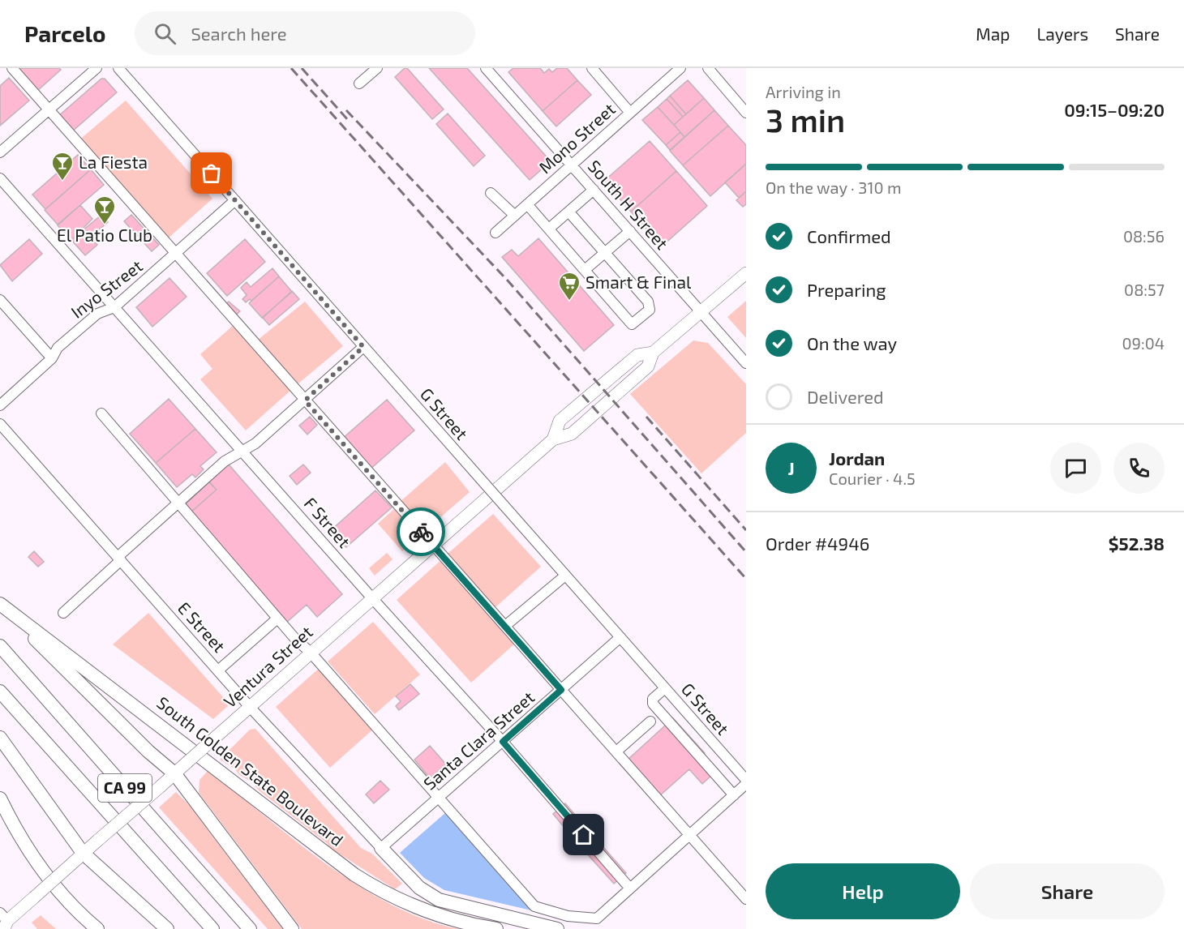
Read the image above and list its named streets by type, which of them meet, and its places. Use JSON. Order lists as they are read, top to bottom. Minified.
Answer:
{"streets":{"highway":["South Golden State Boulevard","CA 99"],"main road":["Ventura Street"],"street":["Mono Street","South H Street","Inyo Street","G Street","F Street","E Street","Santa Clara Street"]},"crossings":[["Mono Street","South H Street"],["South H Street","Ventura Street"],["Inyo Street","G Street"],["Inyo Street","F Street"],["G Street","Santa Clara Street"],["F Street","Ventura Street"],["F Street","Santa Clara Street"],["E Street","Ventura Street"],["E Street","Santa Clara Street"]],"places":{"bar":["La Fiesta","El Patio Club"],"supermarket":["Smart & Final"]},"page":{"header":"Parcelo","search":"Search here","nav":["Map","Layers","Share"],"heading":["3 min","Arriving in","09:15–09:20"],"panel":["Jordan","Courier · 4.5","Order #4946","$52.38"],"bar":"On the way · 310 m","list":[["Confirmed","08:56"],["Preparing","08:57"],["On the way","09:04"],"Delivered"],"round":"J","buttons":["Help","Share"]}}
